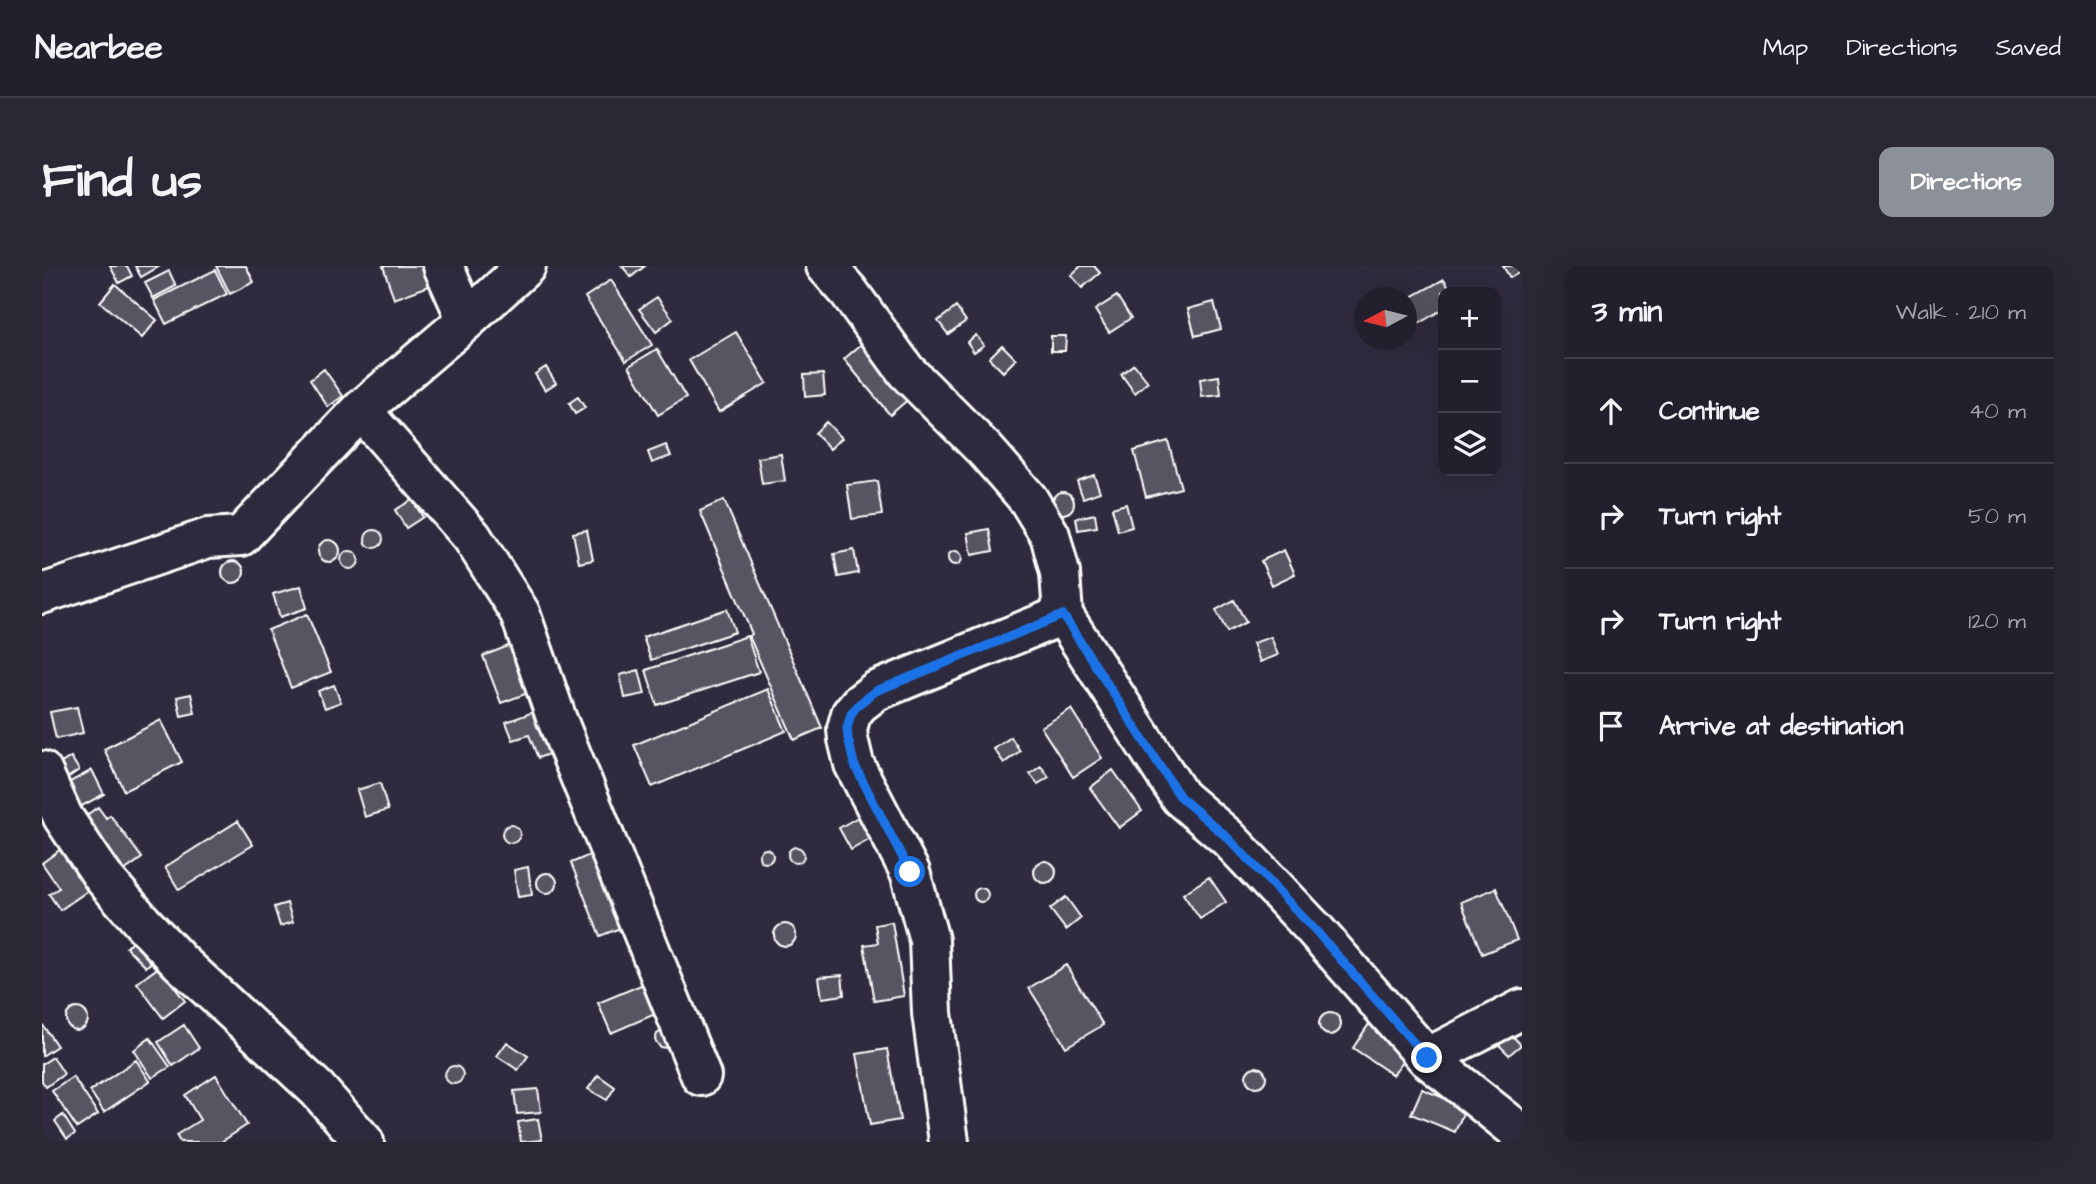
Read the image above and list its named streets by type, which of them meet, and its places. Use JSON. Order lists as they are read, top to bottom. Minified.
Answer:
{"north":"left","page":{"header":"Nearbee","nav":["Map","Directions","Saved"],"buttons":"Directions","title":"Find us","heading":["3 min","Walk · 210 m"],"map_buttons":["+","−"],"list":[["Continue","40 m"],["Turn right","50 m"],["Turn right","120 m"],"Arrive at destination"]}}
